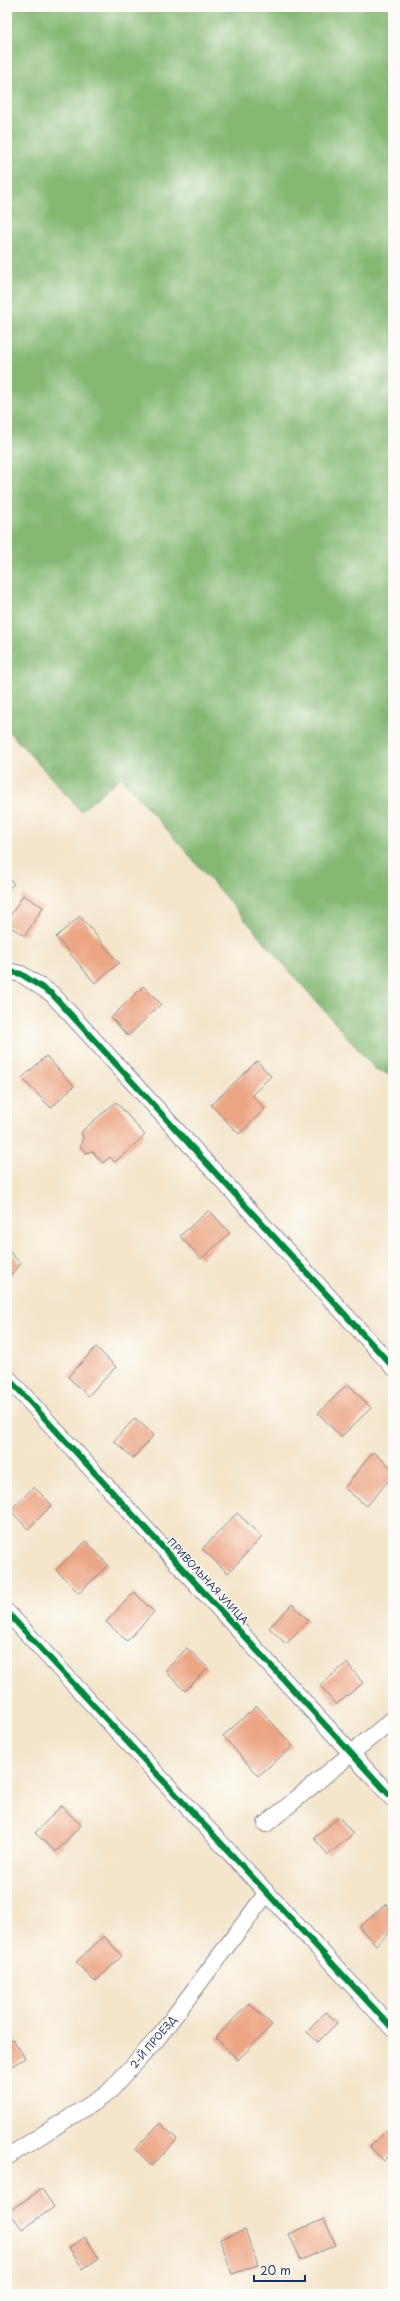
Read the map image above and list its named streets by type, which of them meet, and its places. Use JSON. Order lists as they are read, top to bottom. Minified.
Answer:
{"streets":{"street":["ПРИВОЛЬНАЯ УЛИЦА","2-Й ПРОЕЗД"]},"scale_bar":"20 m"}
